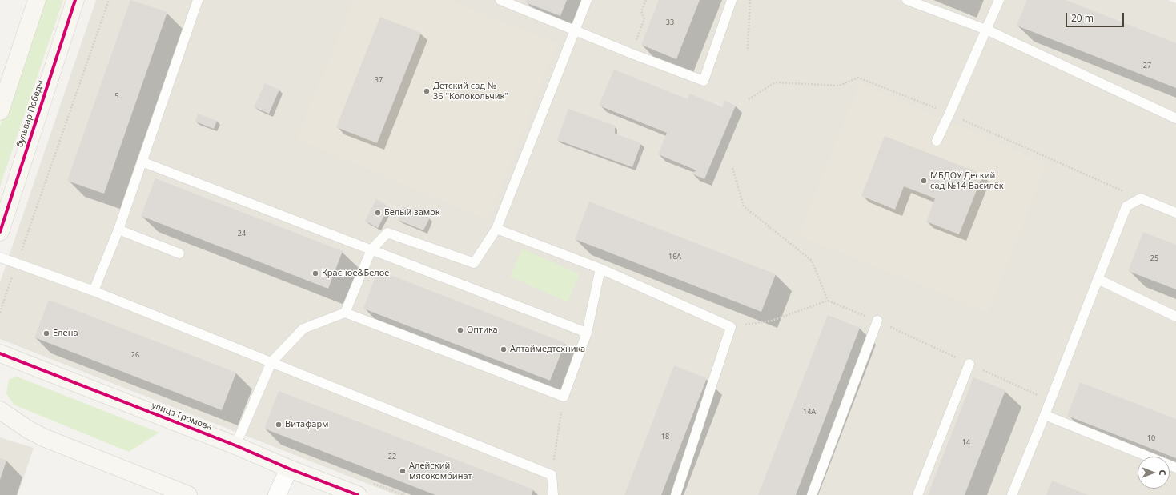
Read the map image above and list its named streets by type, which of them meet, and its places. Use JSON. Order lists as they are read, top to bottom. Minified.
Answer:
{"streets":{"street":["бульвар Победы","улица Громова"]},"places":["Детский сад № 36 \"Колокольчик\"","МБДОУ Деский сад №14 Василёк","Белый замок","Красное&Белое","Оптика","Елена","Алтаймедтехника","Витафарм","Алейский мясокомбинат"],"house_numbers":["33","27","37","5","24","16А","25","26","14А","18","10","14","22"],"scale_bar":"20 m","north":"right"}
